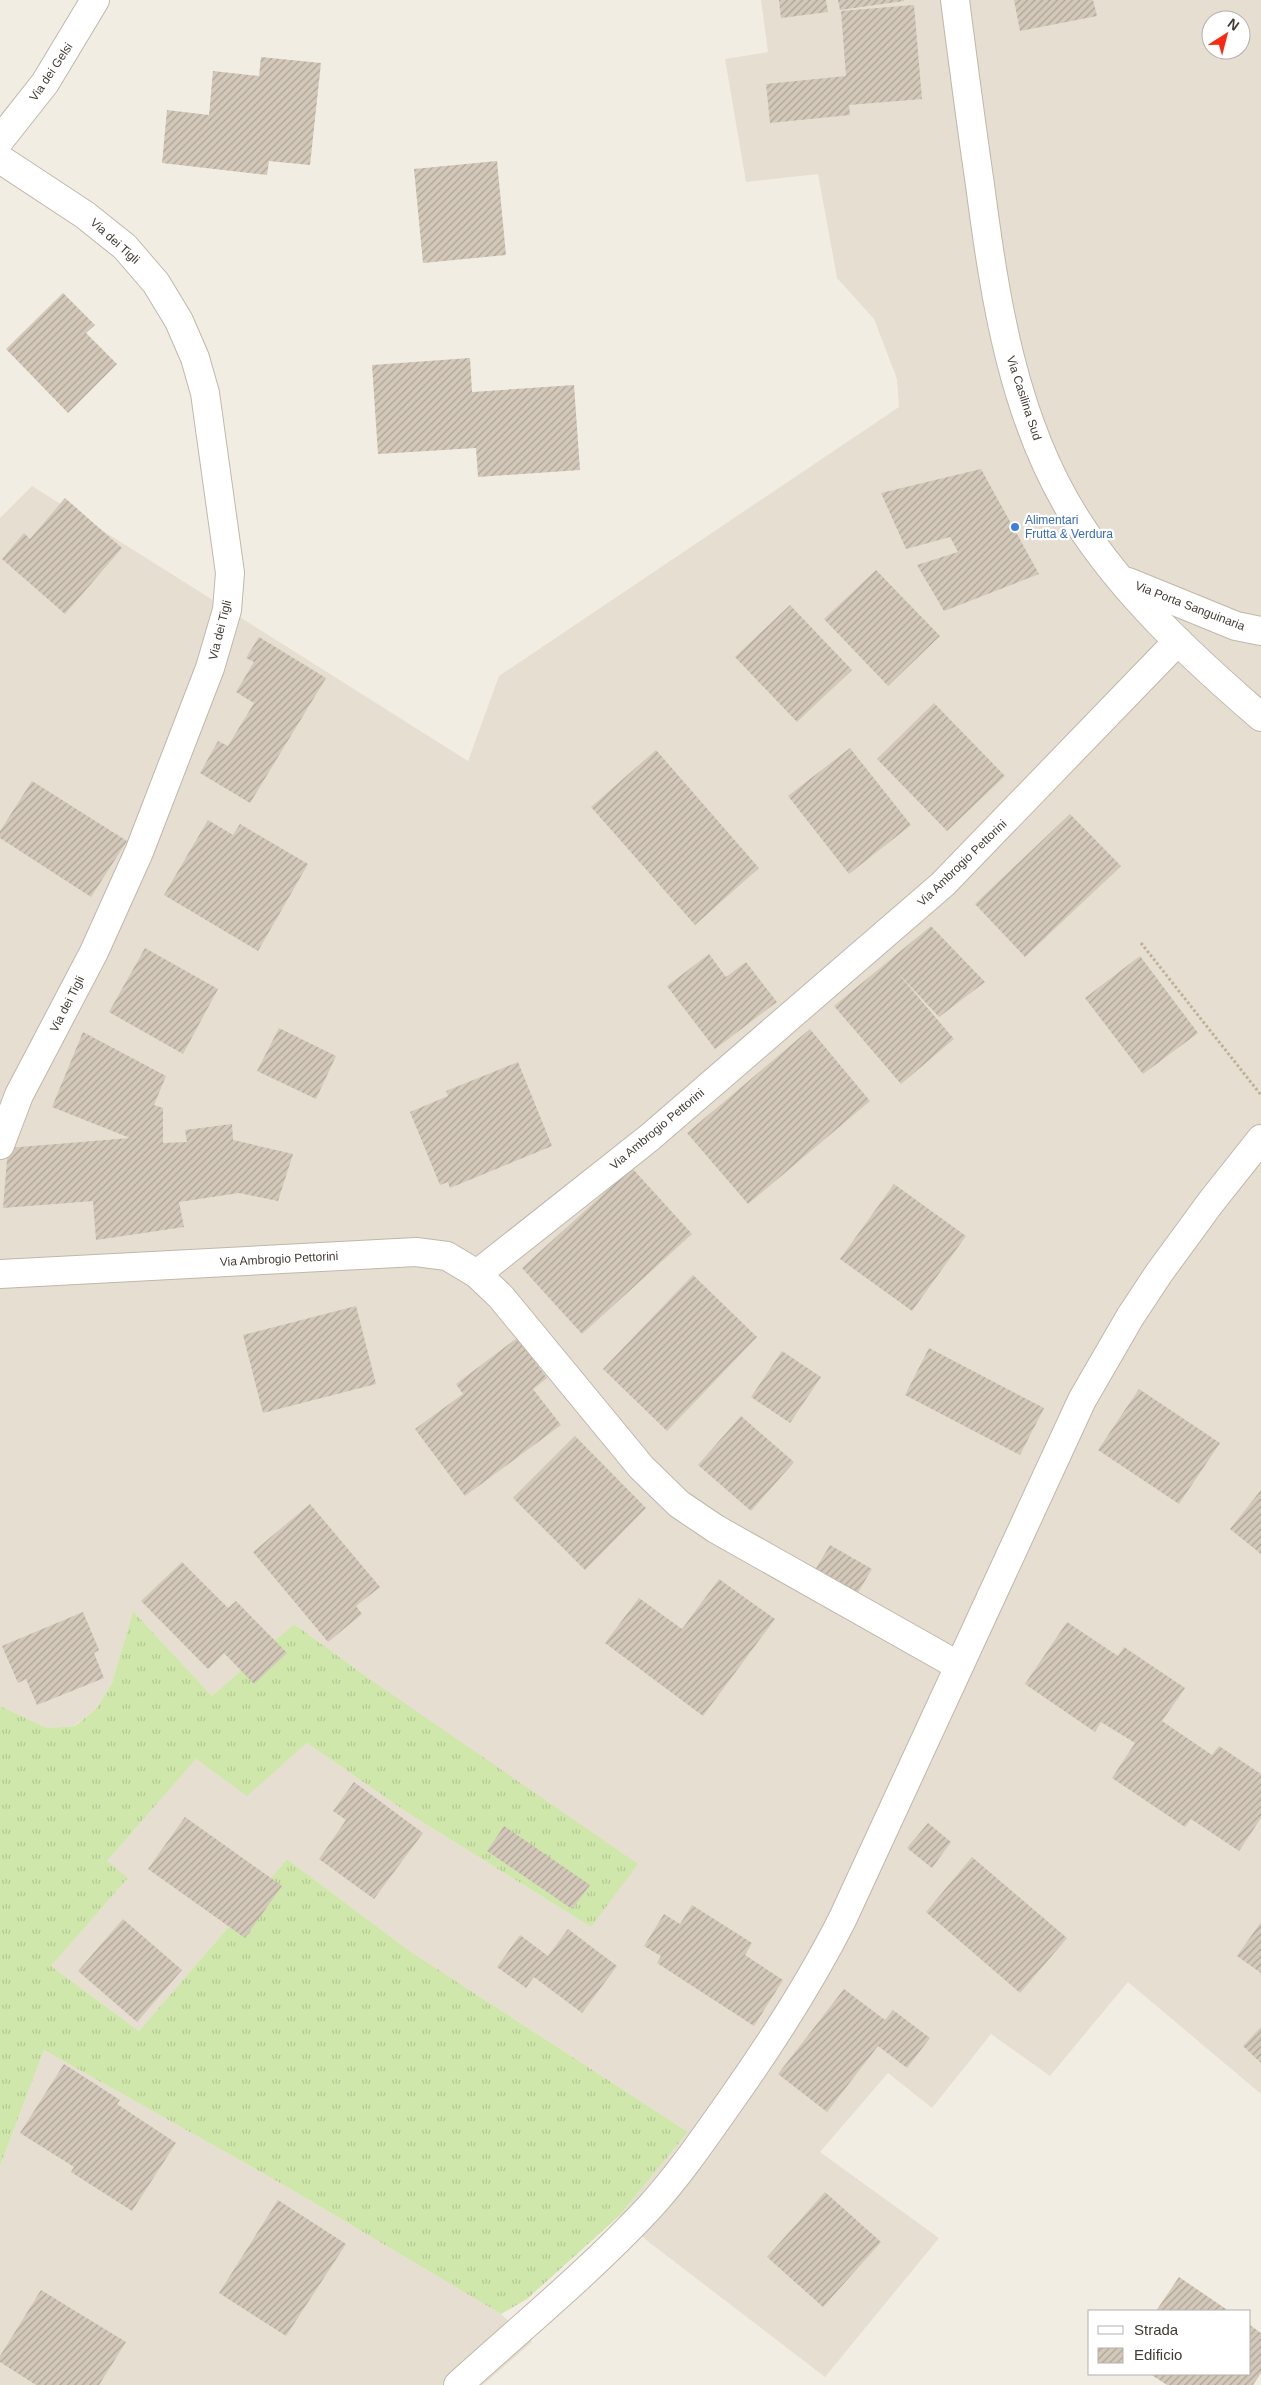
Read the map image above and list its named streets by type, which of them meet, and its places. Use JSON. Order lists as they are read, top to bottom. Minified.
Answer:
{"streets":{"street":["Via dei Gelsi","Via dei Tigli","Via Casilina Sud","Via Porta Sanguinaria","Via Ambrogio Pettorini"]},"crossings":[["Via Casilina Sud","Via Porta Sanguinaria"],["Via Casilina Sud","Via Ambrogio Pettorini"]],"places":["Alimentari Frutta & Verdura"],"legend":["Strada","Edificio"],"north":"top right"}
